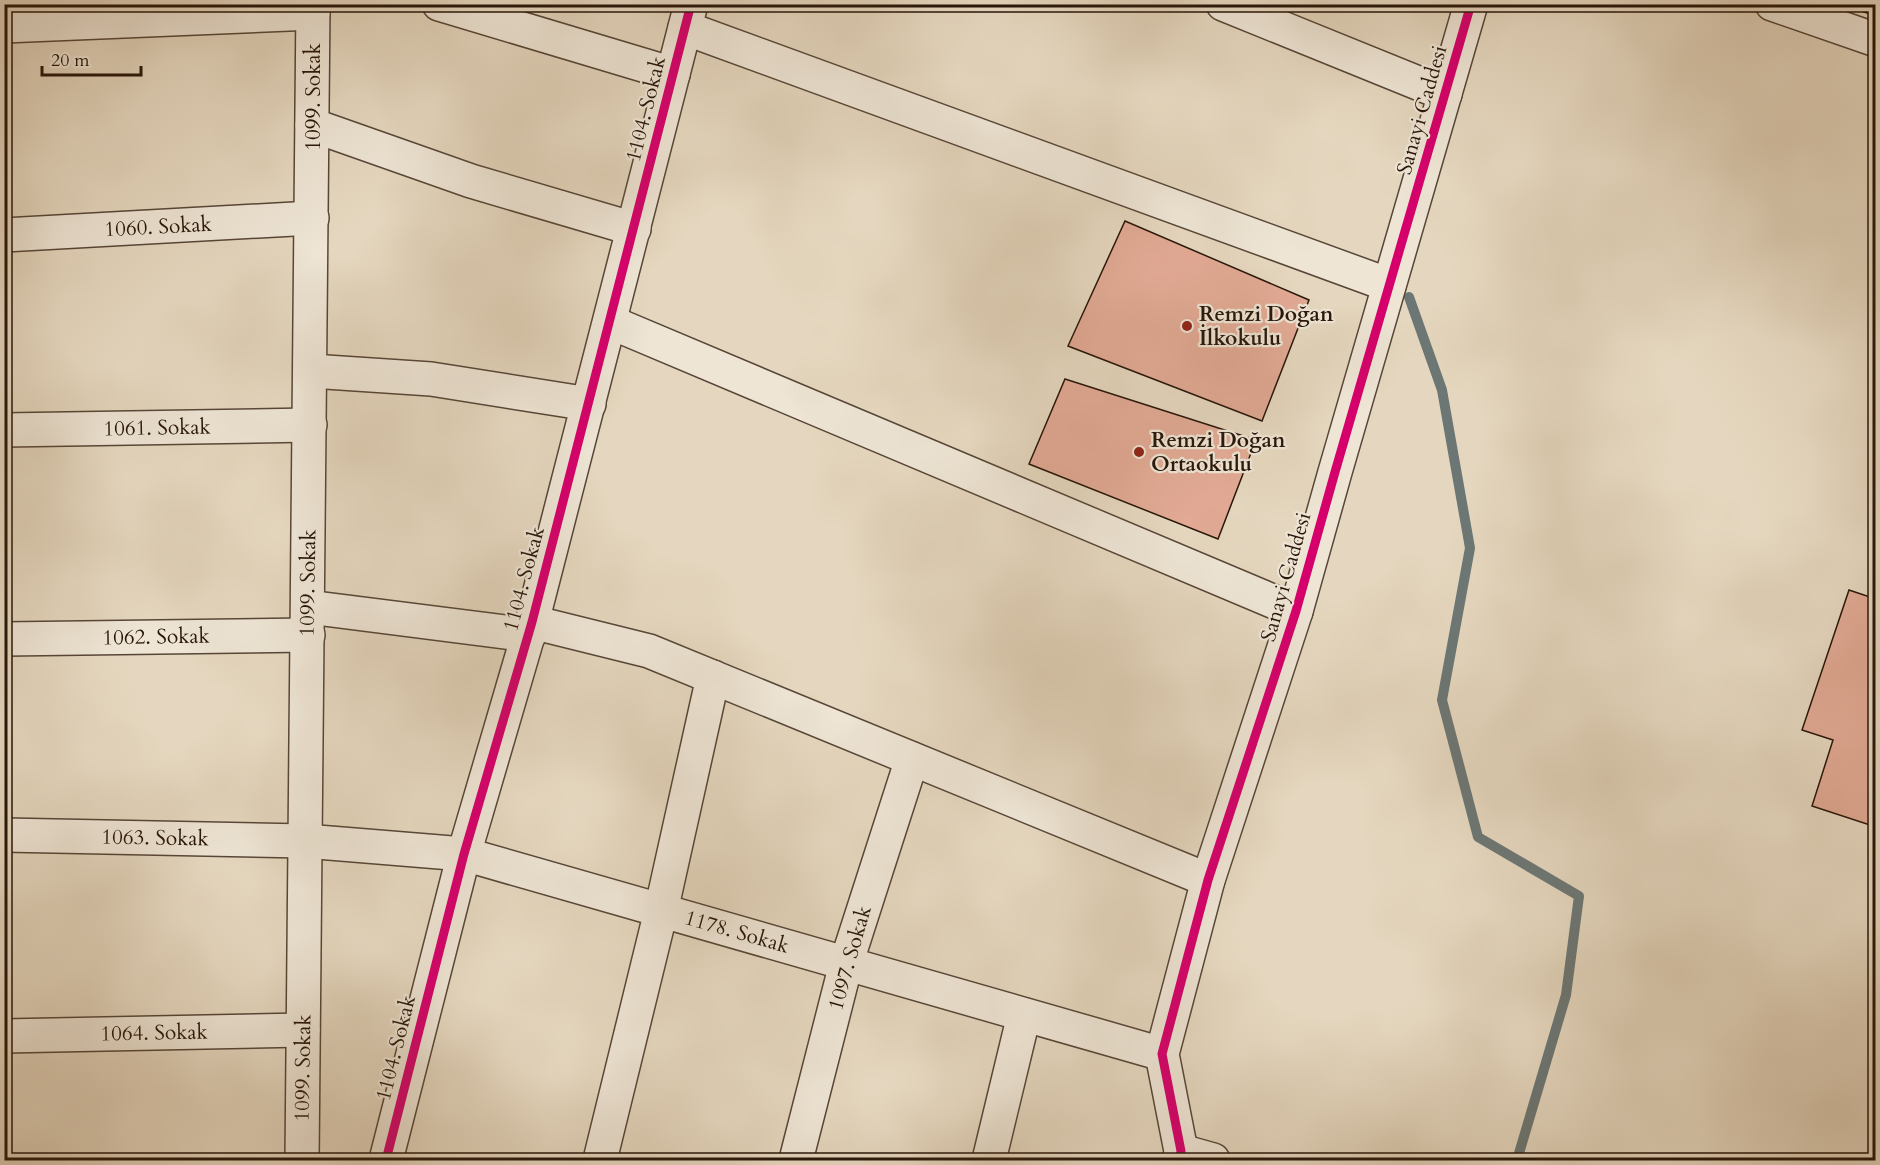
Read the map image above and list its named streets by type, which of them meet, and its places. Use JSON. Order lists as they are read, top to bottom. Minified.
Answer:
{"streets":{"street":["1099. Sokak","1104. Sokak","Sanayi Caddesi","1060. Sokak","1061. Sokak","1062. Sokak","1063. Sokak","1178. Sokak","1097. Sokak","1064. Sokak"]},"crossings":[["1099. Sokak","1060. Sokak"],["1099. Sokak","1061. Sokak"],["1099. Sokak","1062. Sokak"],["1099. Sokak","1063. Sokak"],["1099. Sokak","1178. Sokak"],["1099. Sokak","1064. Sokak"],["1104. Sokak","1062. Sokak"],["1104. Sokak","1178. Sokak"],["Sanayi Caddesi","1062. Sokak"],["Sanayi Caddesi","1178. Sokak"],["1062. Sokak","1097. Sokak"],["1063. Sokak","1178. Sokak"],["1178. Sokak","1097. Sokak"]],"places":["Remzi Doğan İlkokulu","Remzi Doğan Ortaokulu"],"scale_bar":"20 m"}
